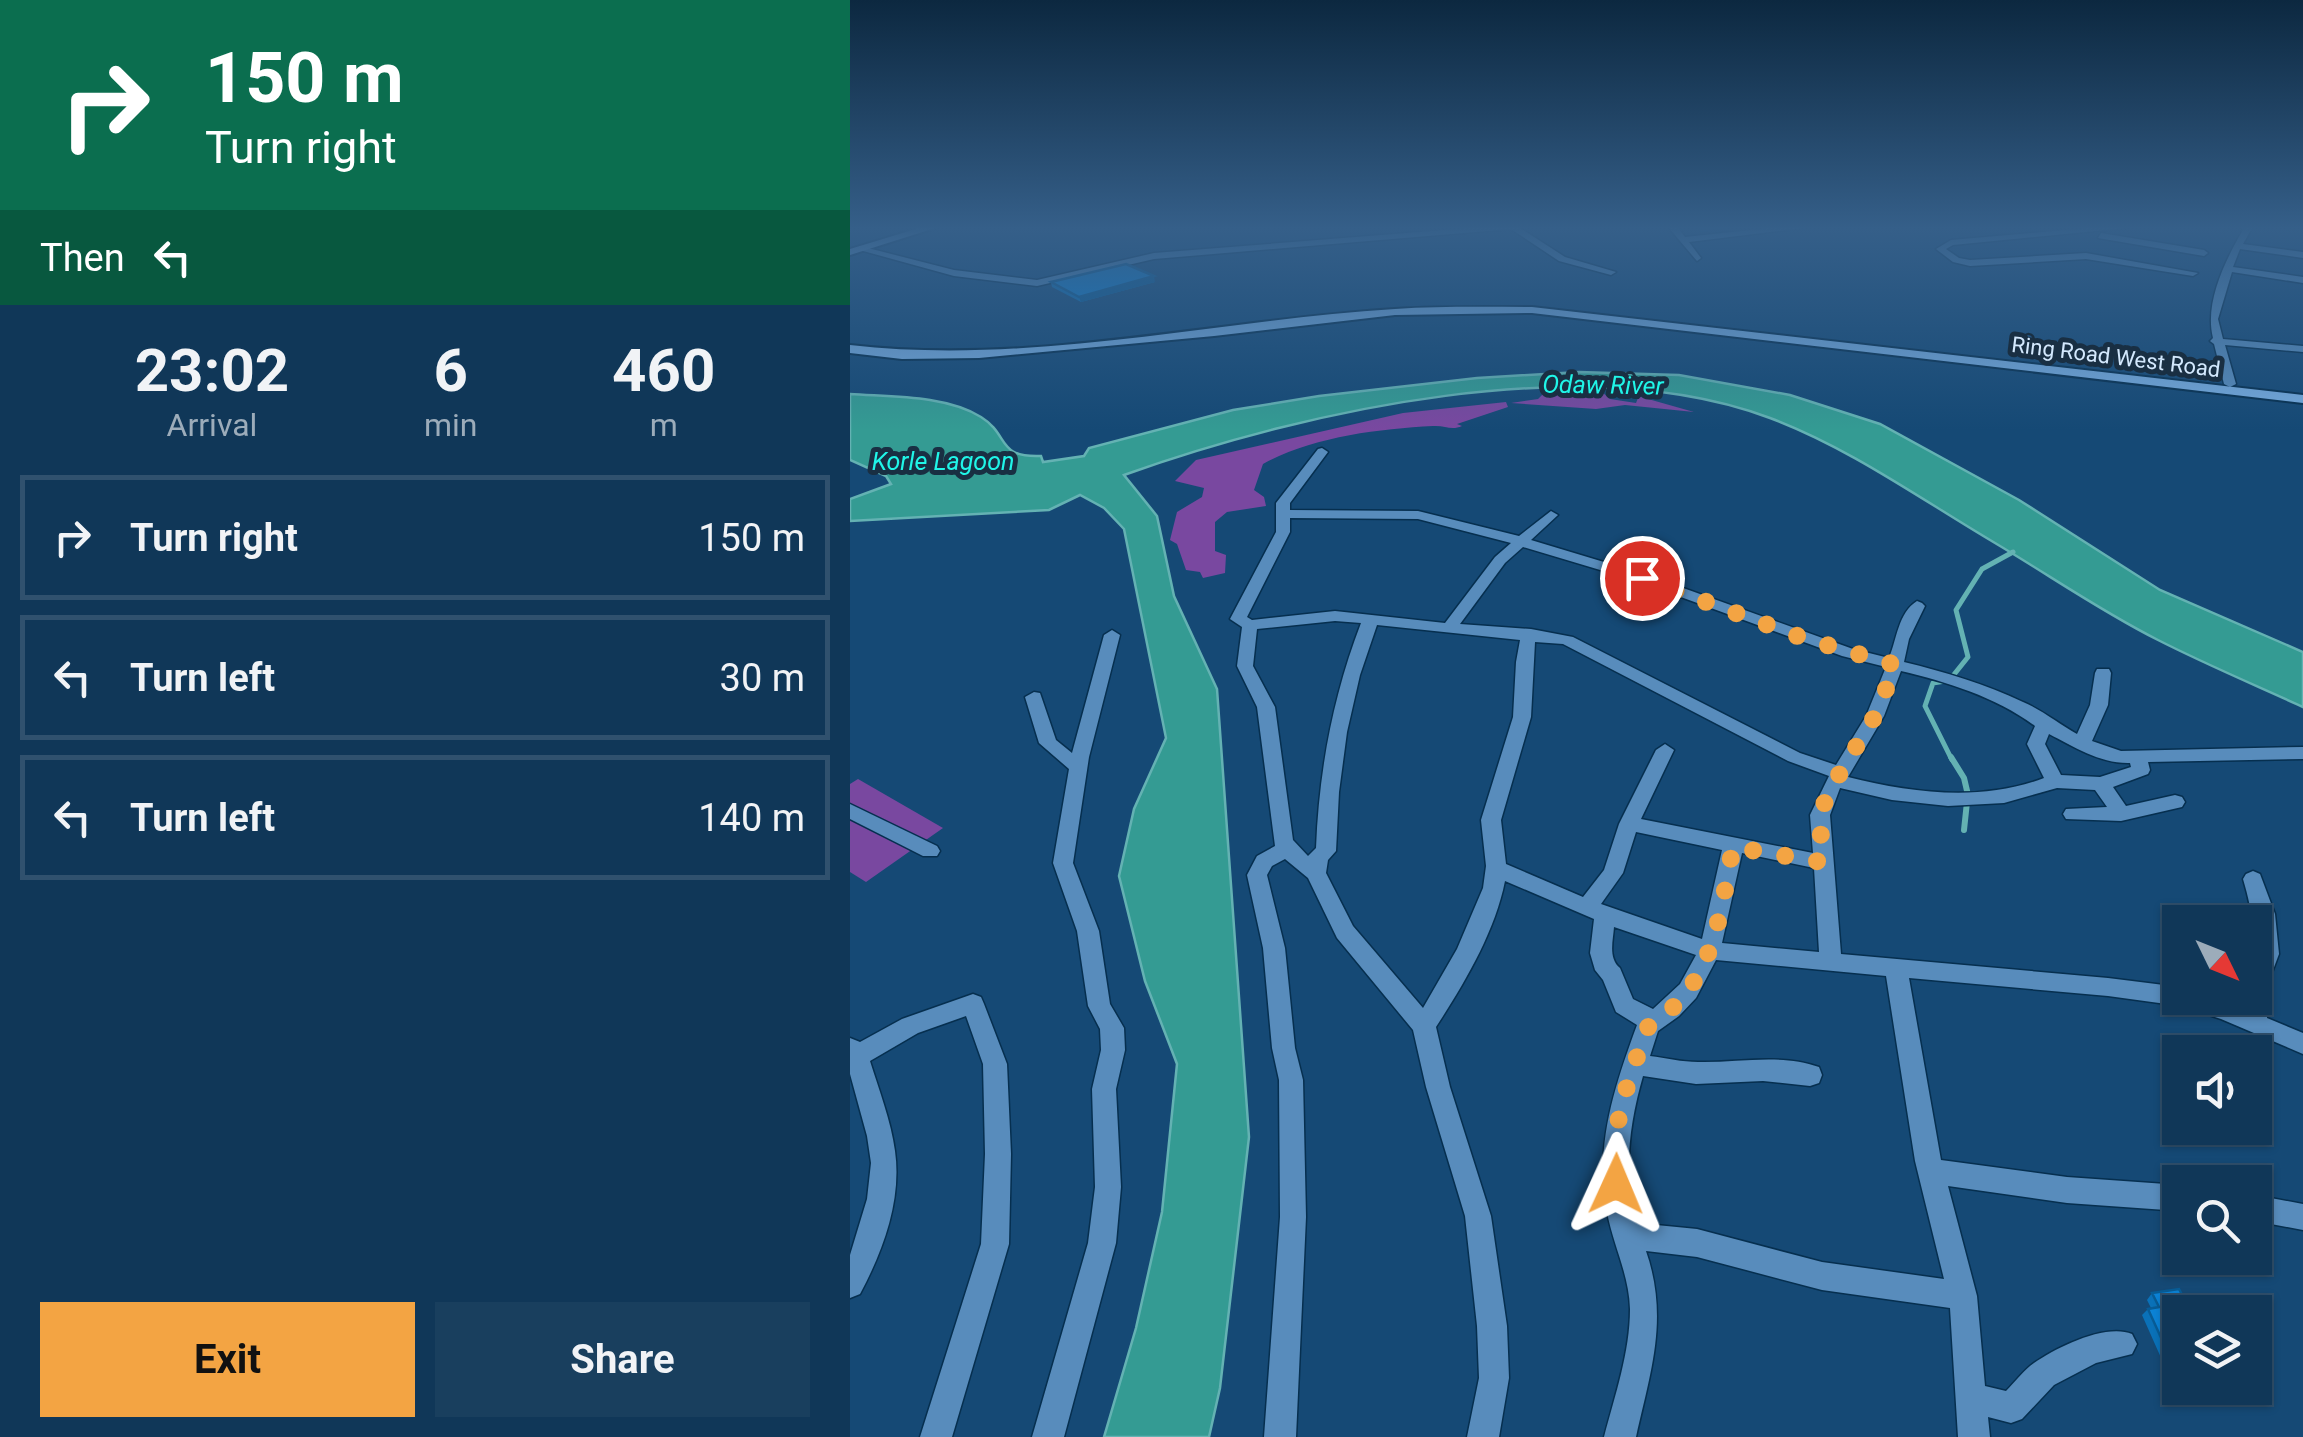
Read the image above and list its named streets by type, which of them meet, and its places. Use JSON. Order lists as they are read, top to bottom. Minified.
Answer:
{"streets":{"main road":["Ring Road West Road"]},"water":["Odaw River","Korle Lagoon"],"north":"bottom right","page":{"turn":["150 m","Turn right"],"then":"Then","eta":["23:02","Arrival","6","min","460","m"],"list":[{"name":"Turn right","value":"150 m"},{"name":"Turn left","value":"30 m"},{"name":"Turn left","value":"140 m"}],"buttons":["Exit","Share"]}}
